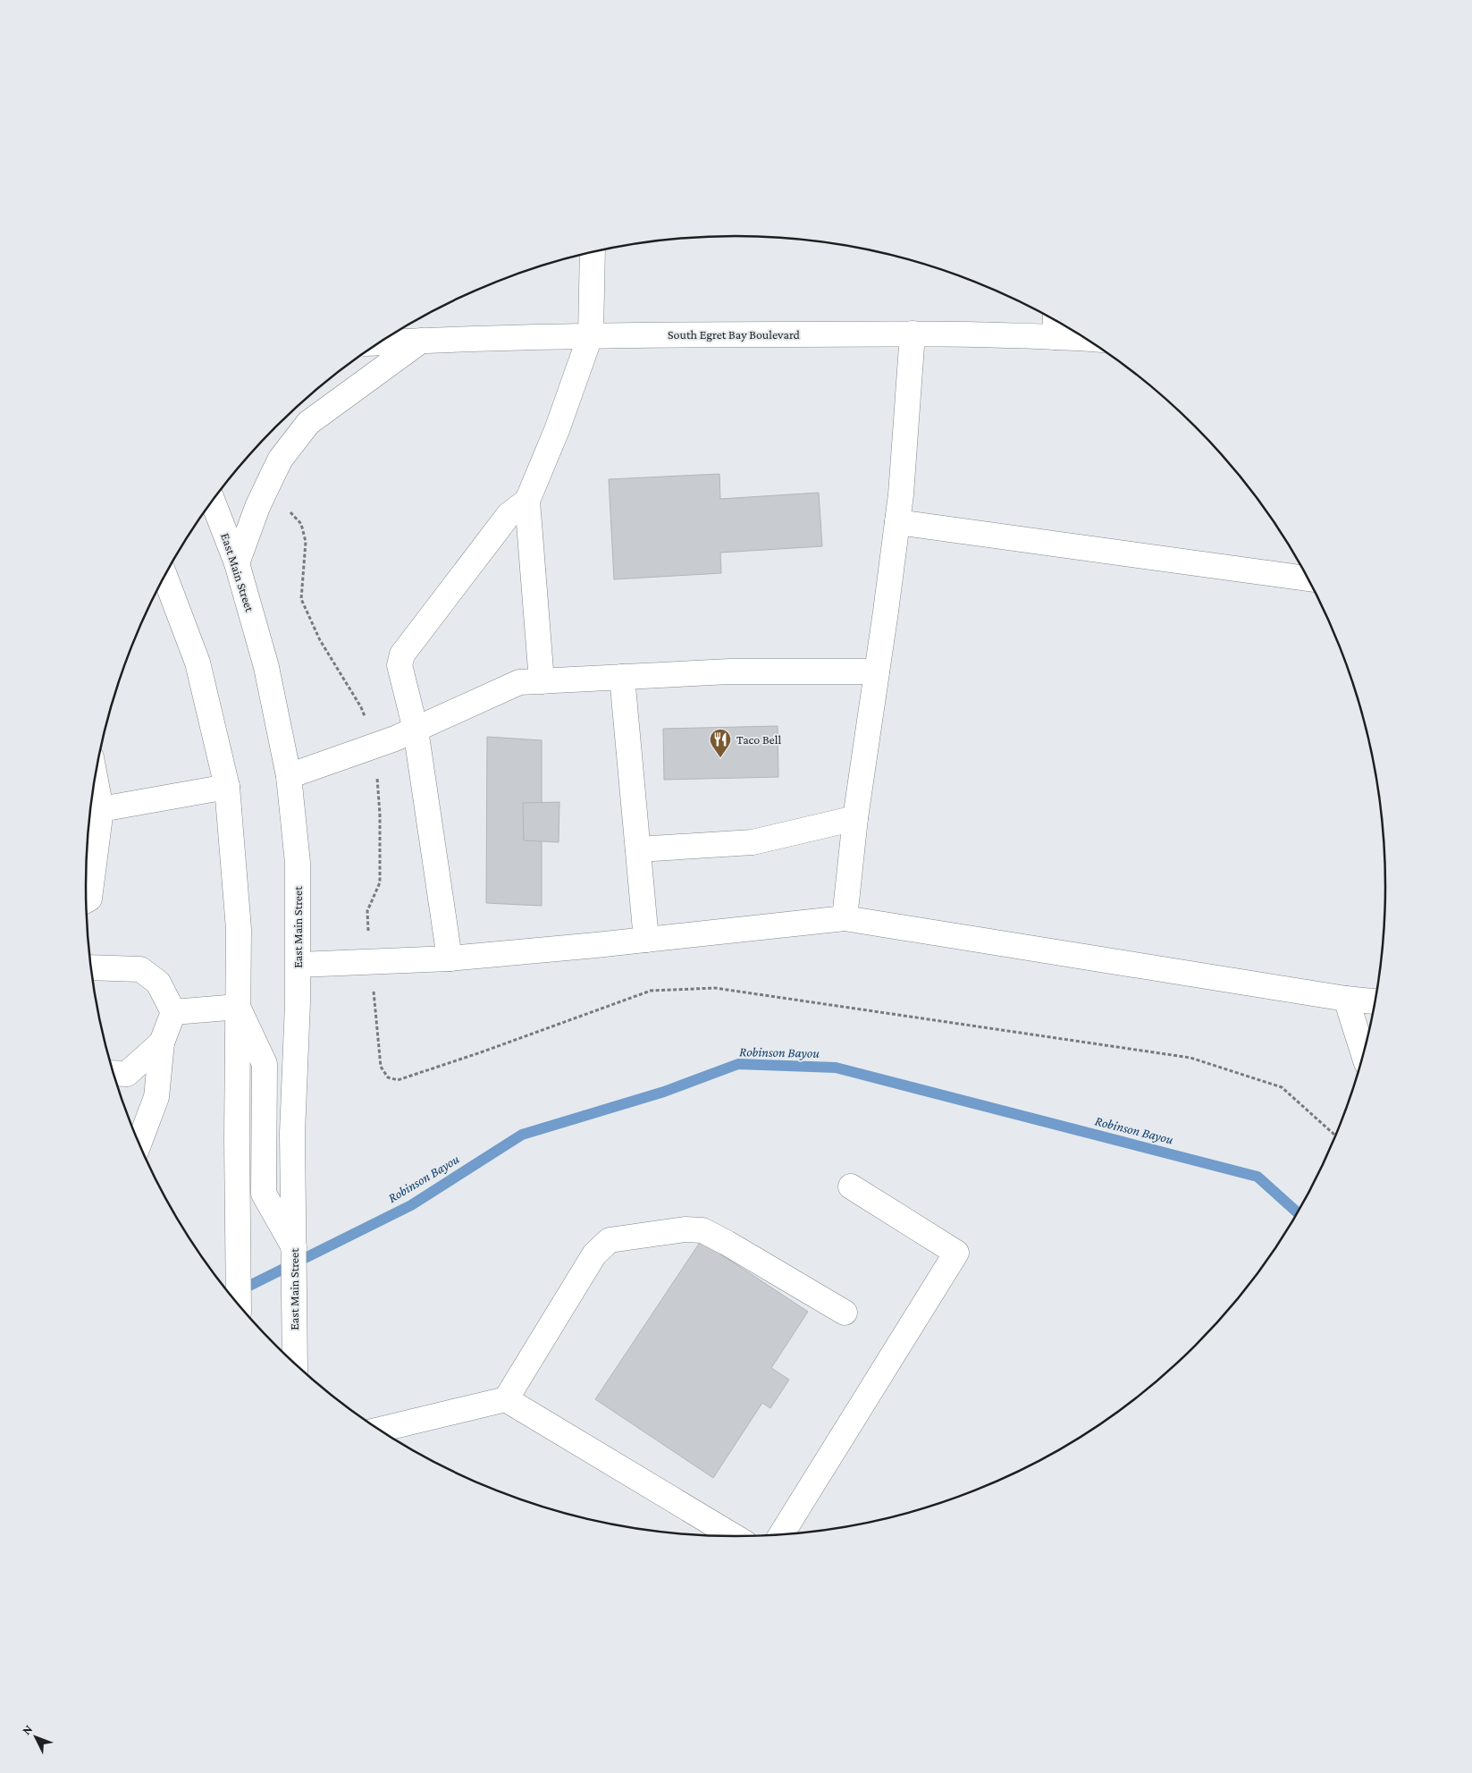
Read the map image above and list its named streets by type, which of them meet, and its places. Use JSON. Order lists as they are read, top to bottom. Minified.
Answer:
{"streets":{"main road":["South Egret Bay Boulevard","East Main Street"]},"water":["Robinson Bayou"],"places":{"restaurant":["Taco Bell"]},"north":"top left"}
